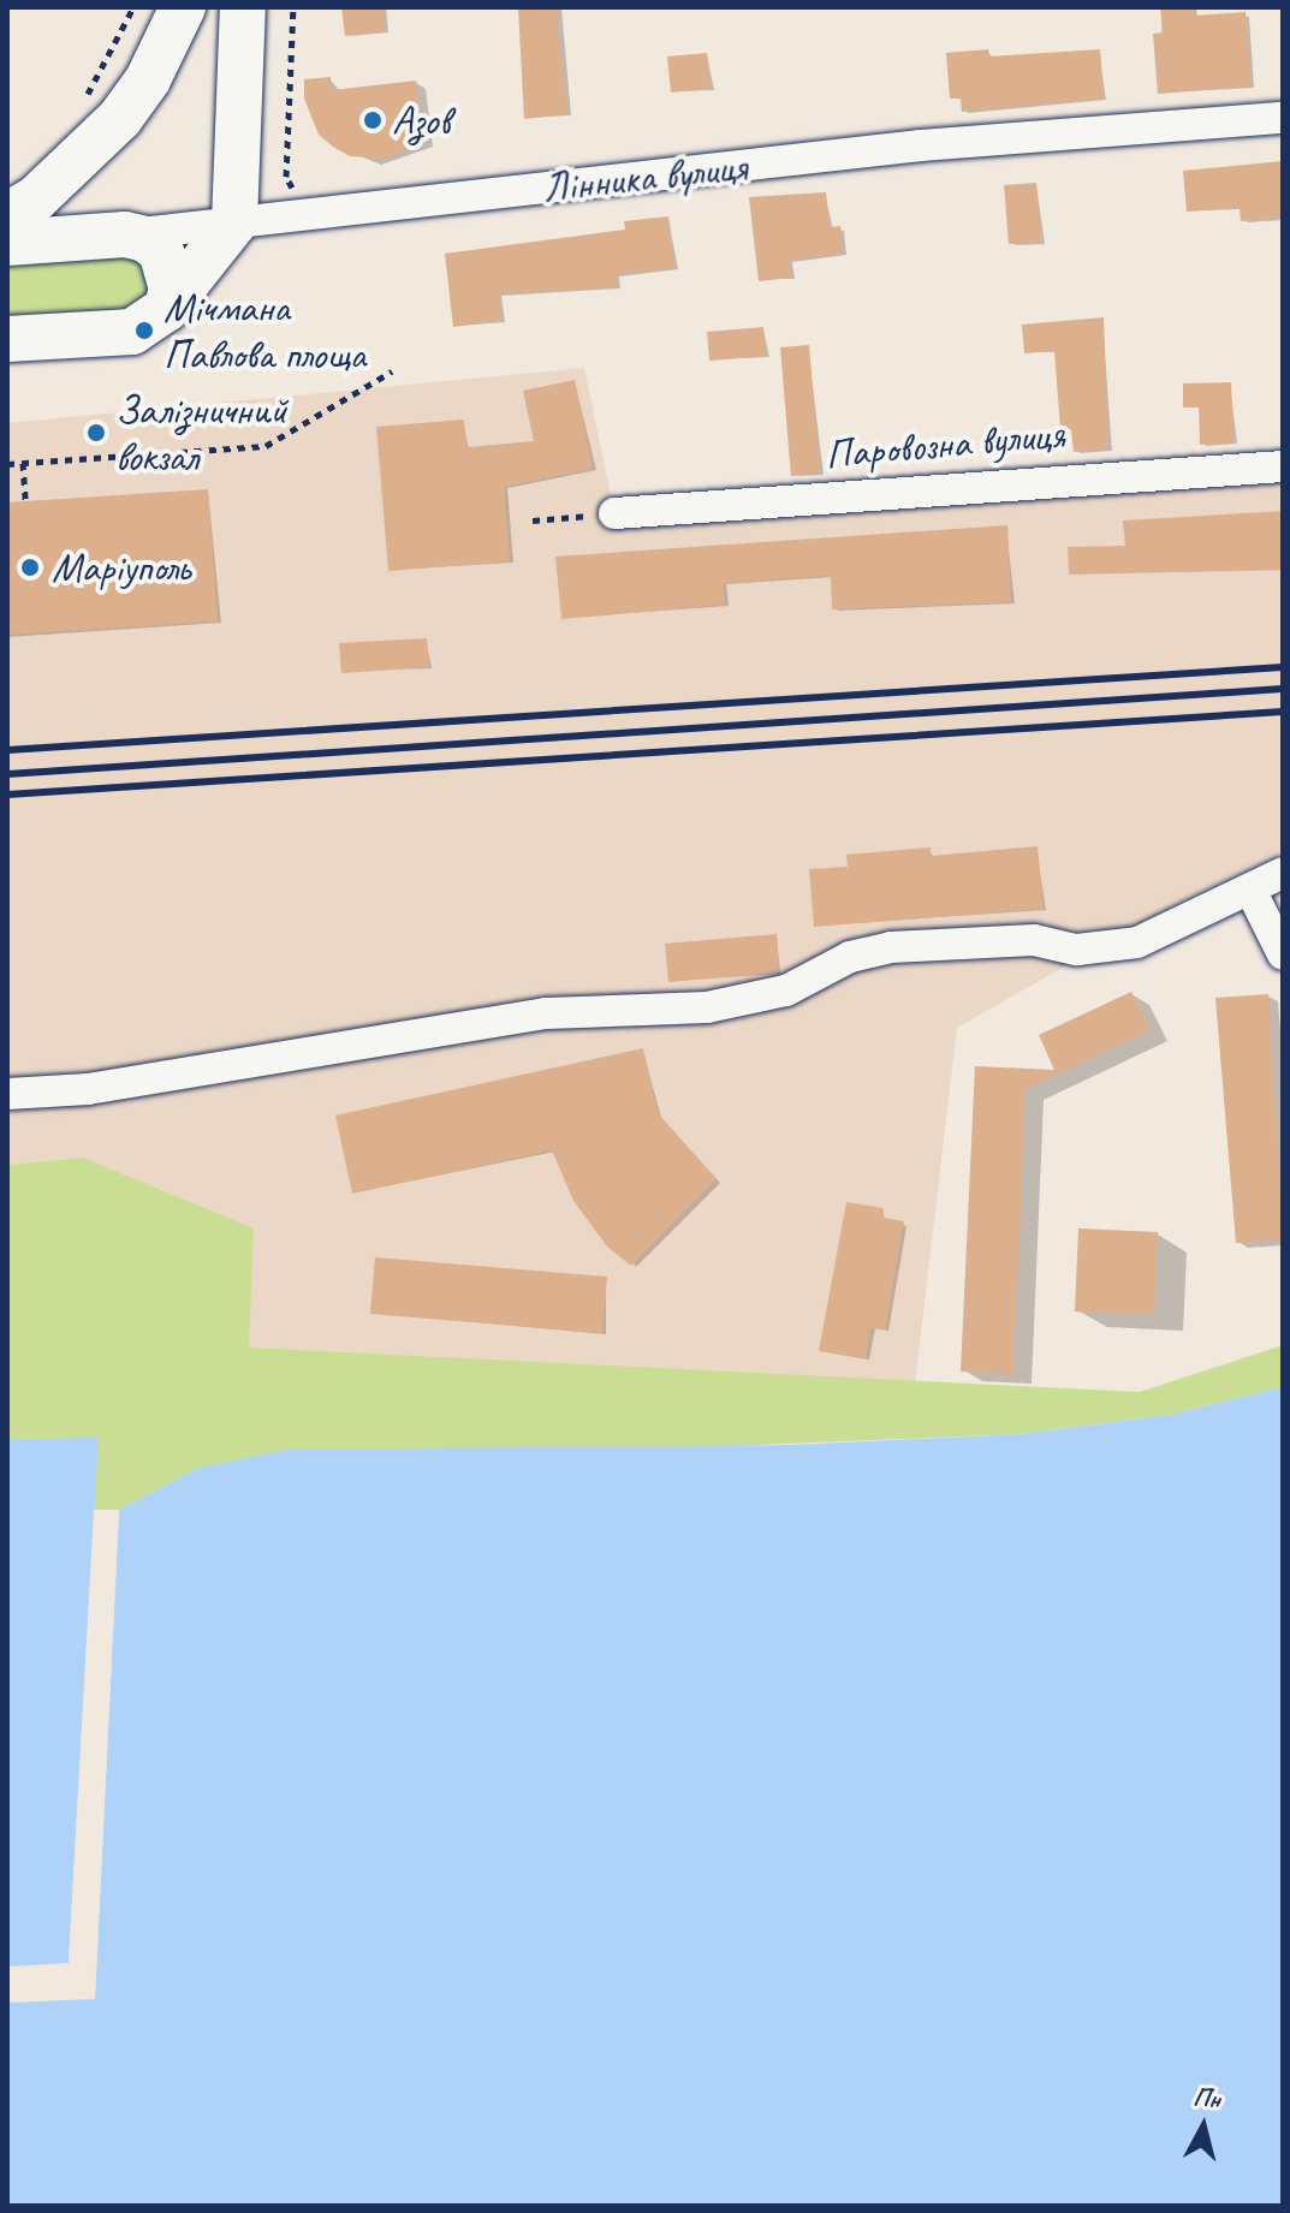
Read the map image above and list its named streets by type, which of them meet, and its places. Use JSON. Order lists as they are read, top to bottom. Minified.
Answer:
{"streets":{"street":["Лінника вулиця","Паровозна вулиця"]},"places":["Азов","Мічмана Павлова площа","Залізничний вокзал","Маріуполь"],"north":"top"}
